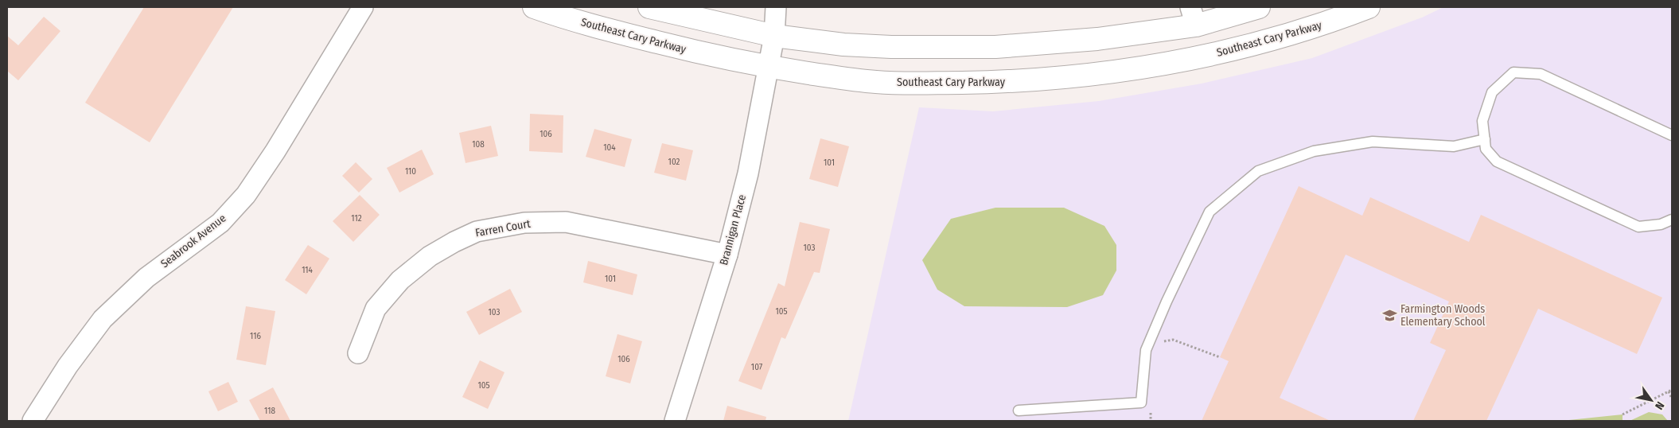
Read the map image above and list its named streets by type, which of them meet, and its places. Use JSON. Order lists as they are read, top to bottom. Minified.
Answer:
{"streets":{"main road":["Southeast Cary Parkway"],"street":["Farren Court","Brannigan Place","Seabrook Avenue"]},"crossings":[["Southeast Cary Parkway","Brannigan Place"],["Farren Court","Brannigan Place"]],"places":{"school or university":["Farmington Woods Elementary School"]},"house_numbers":["106","108","104","102","101","110","112","103","114","101","105","103","116","106","107","105","118"],"north":"bottom right"}
